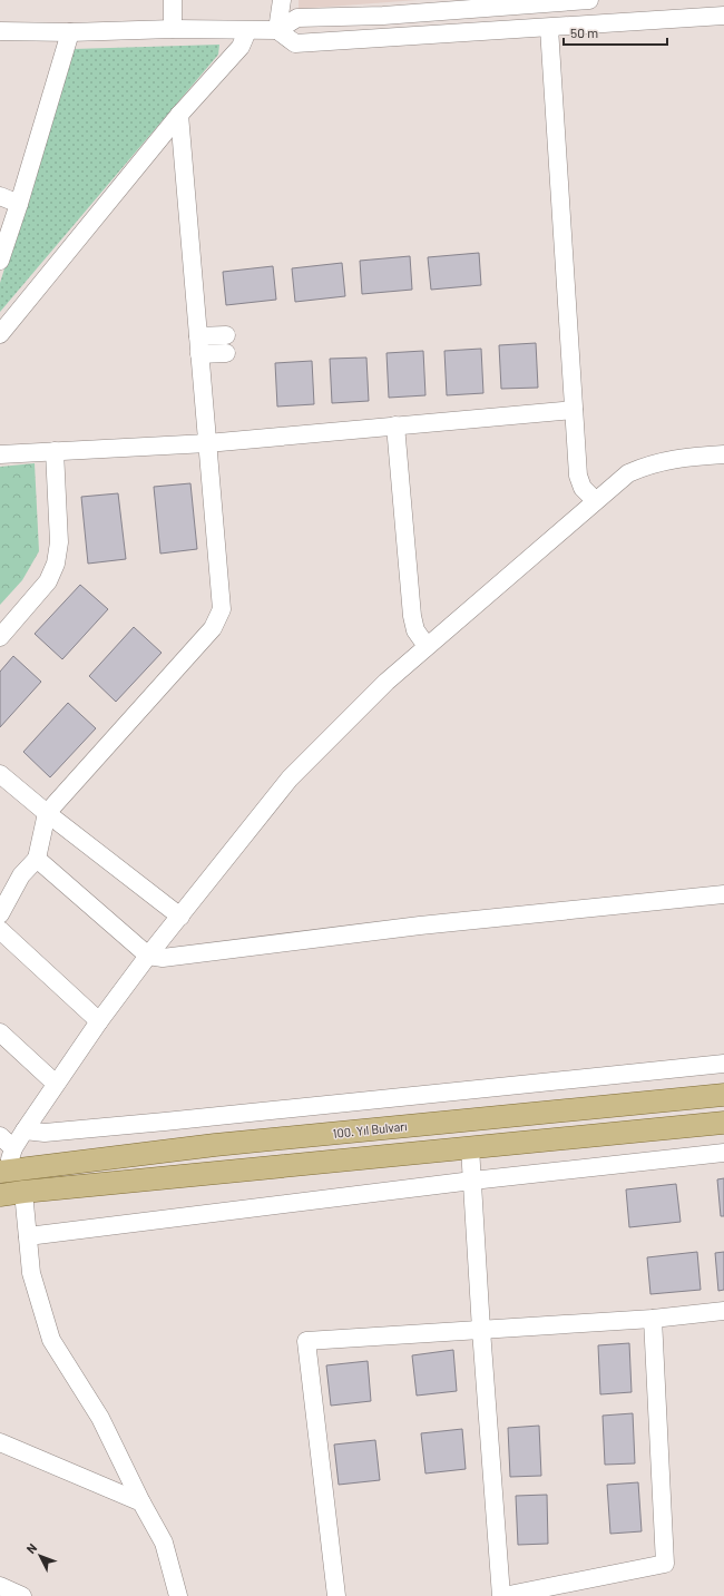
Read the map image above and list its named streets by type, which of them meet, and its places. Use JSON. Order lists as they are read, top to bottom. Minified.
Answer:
{"streets":{"main road":["100. Yıl Bulvarı"]},"scale_bar":"50 m","north":"top left"}
